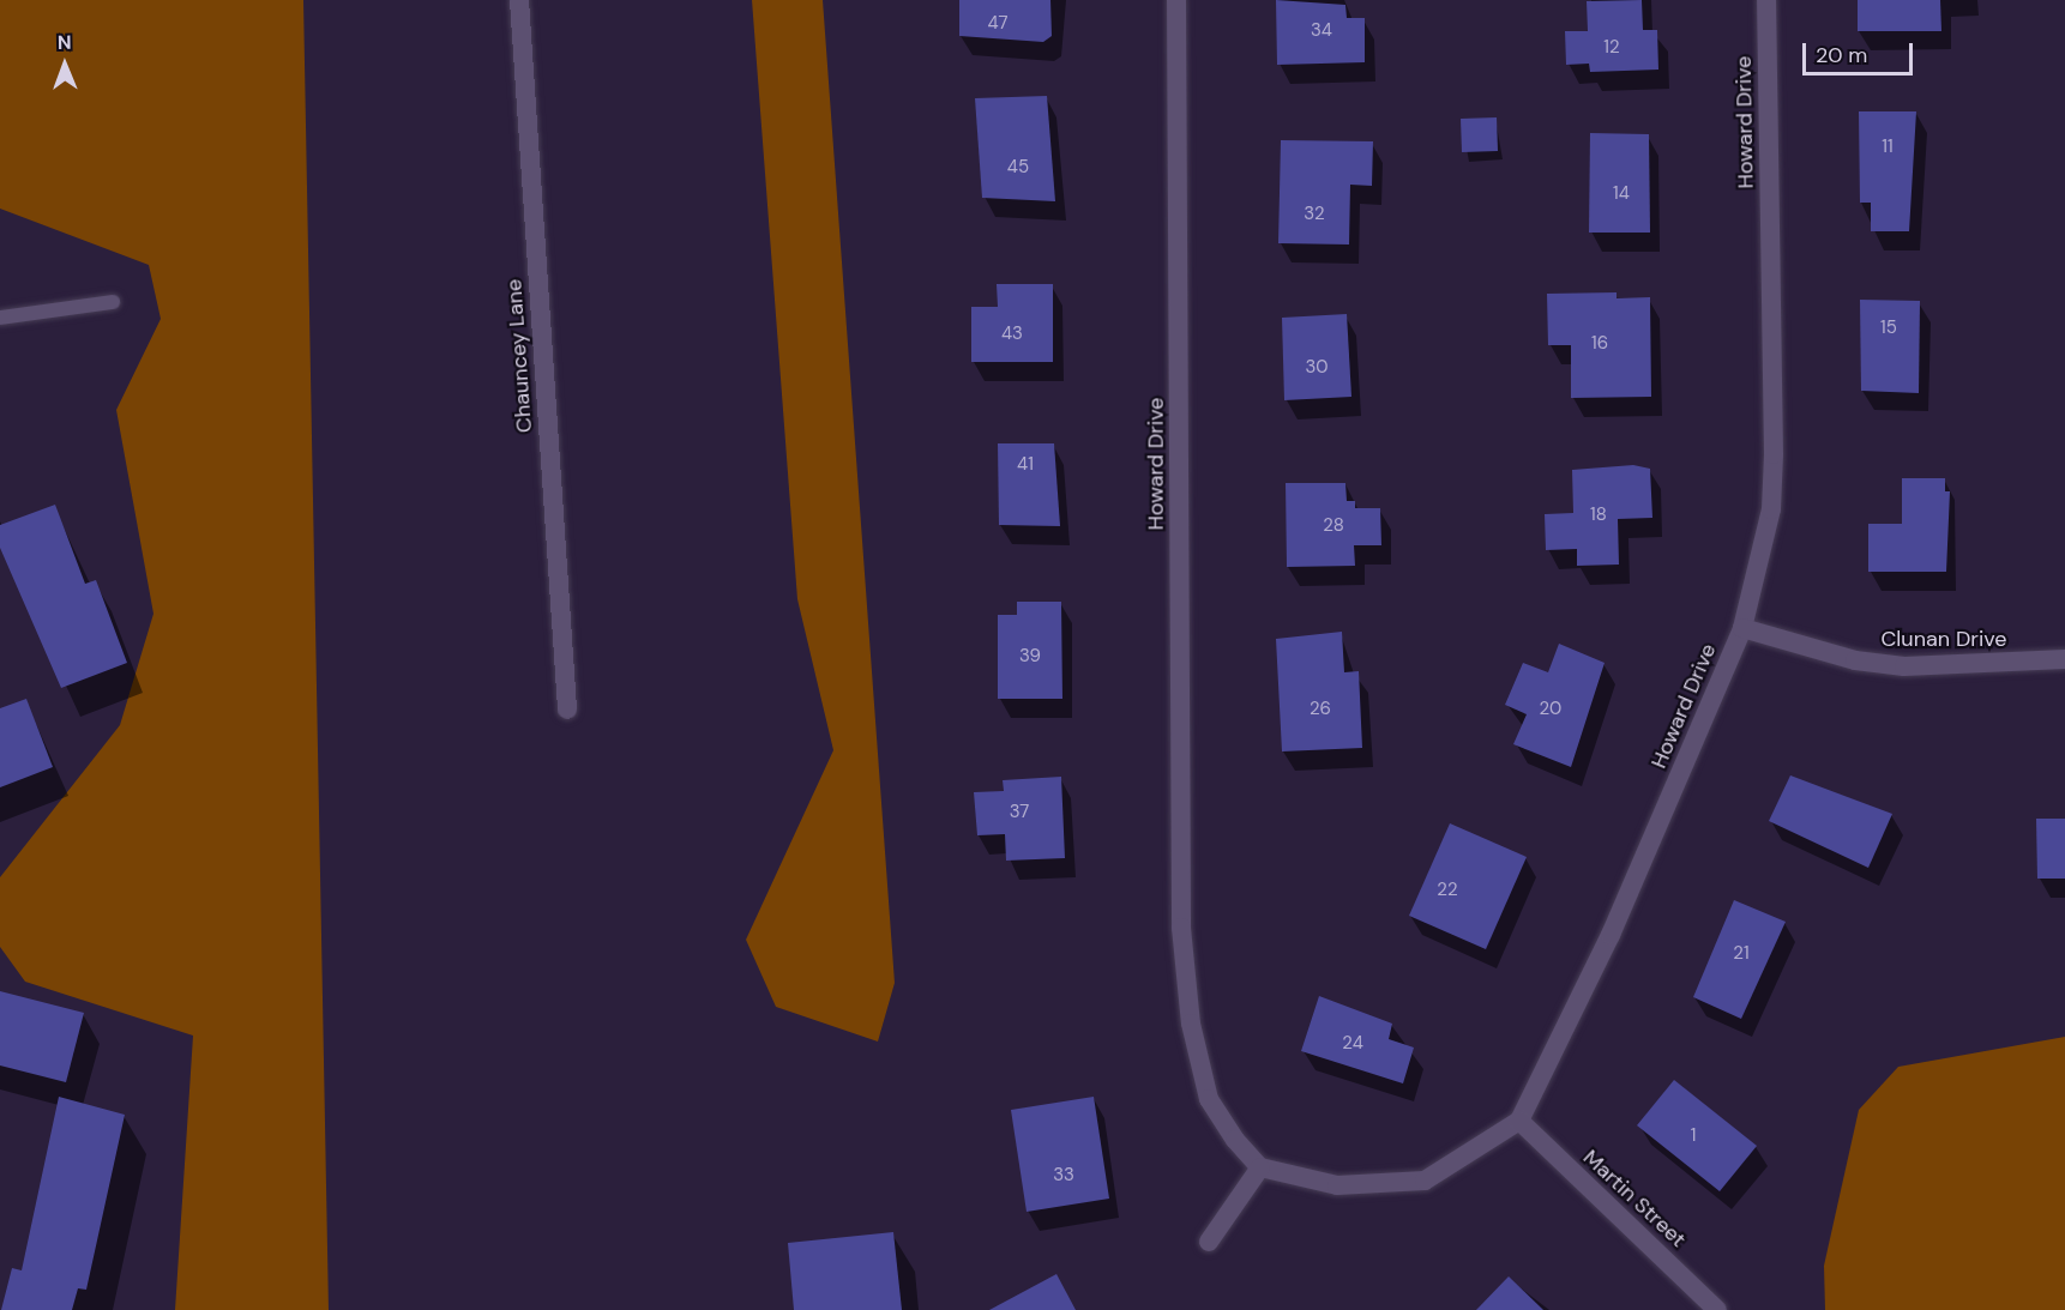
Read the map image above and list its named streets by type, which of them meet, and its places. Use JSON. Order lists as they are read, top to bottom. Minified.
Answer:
{"streets":{"street":["Howard Drive","Chauncey Lane","Clunan Drive","Martin Street"]},"crossings":[["Howard Drive","Clunan Drive"],["Howard Drive","Martin Street"]],"house_numbers":["47","34","12","11","45","14","32","15","43","16","30","41","18","28","39","26","20","37","22","21","24","1","33"],"scale_bar":"20 m","north":"top"}
